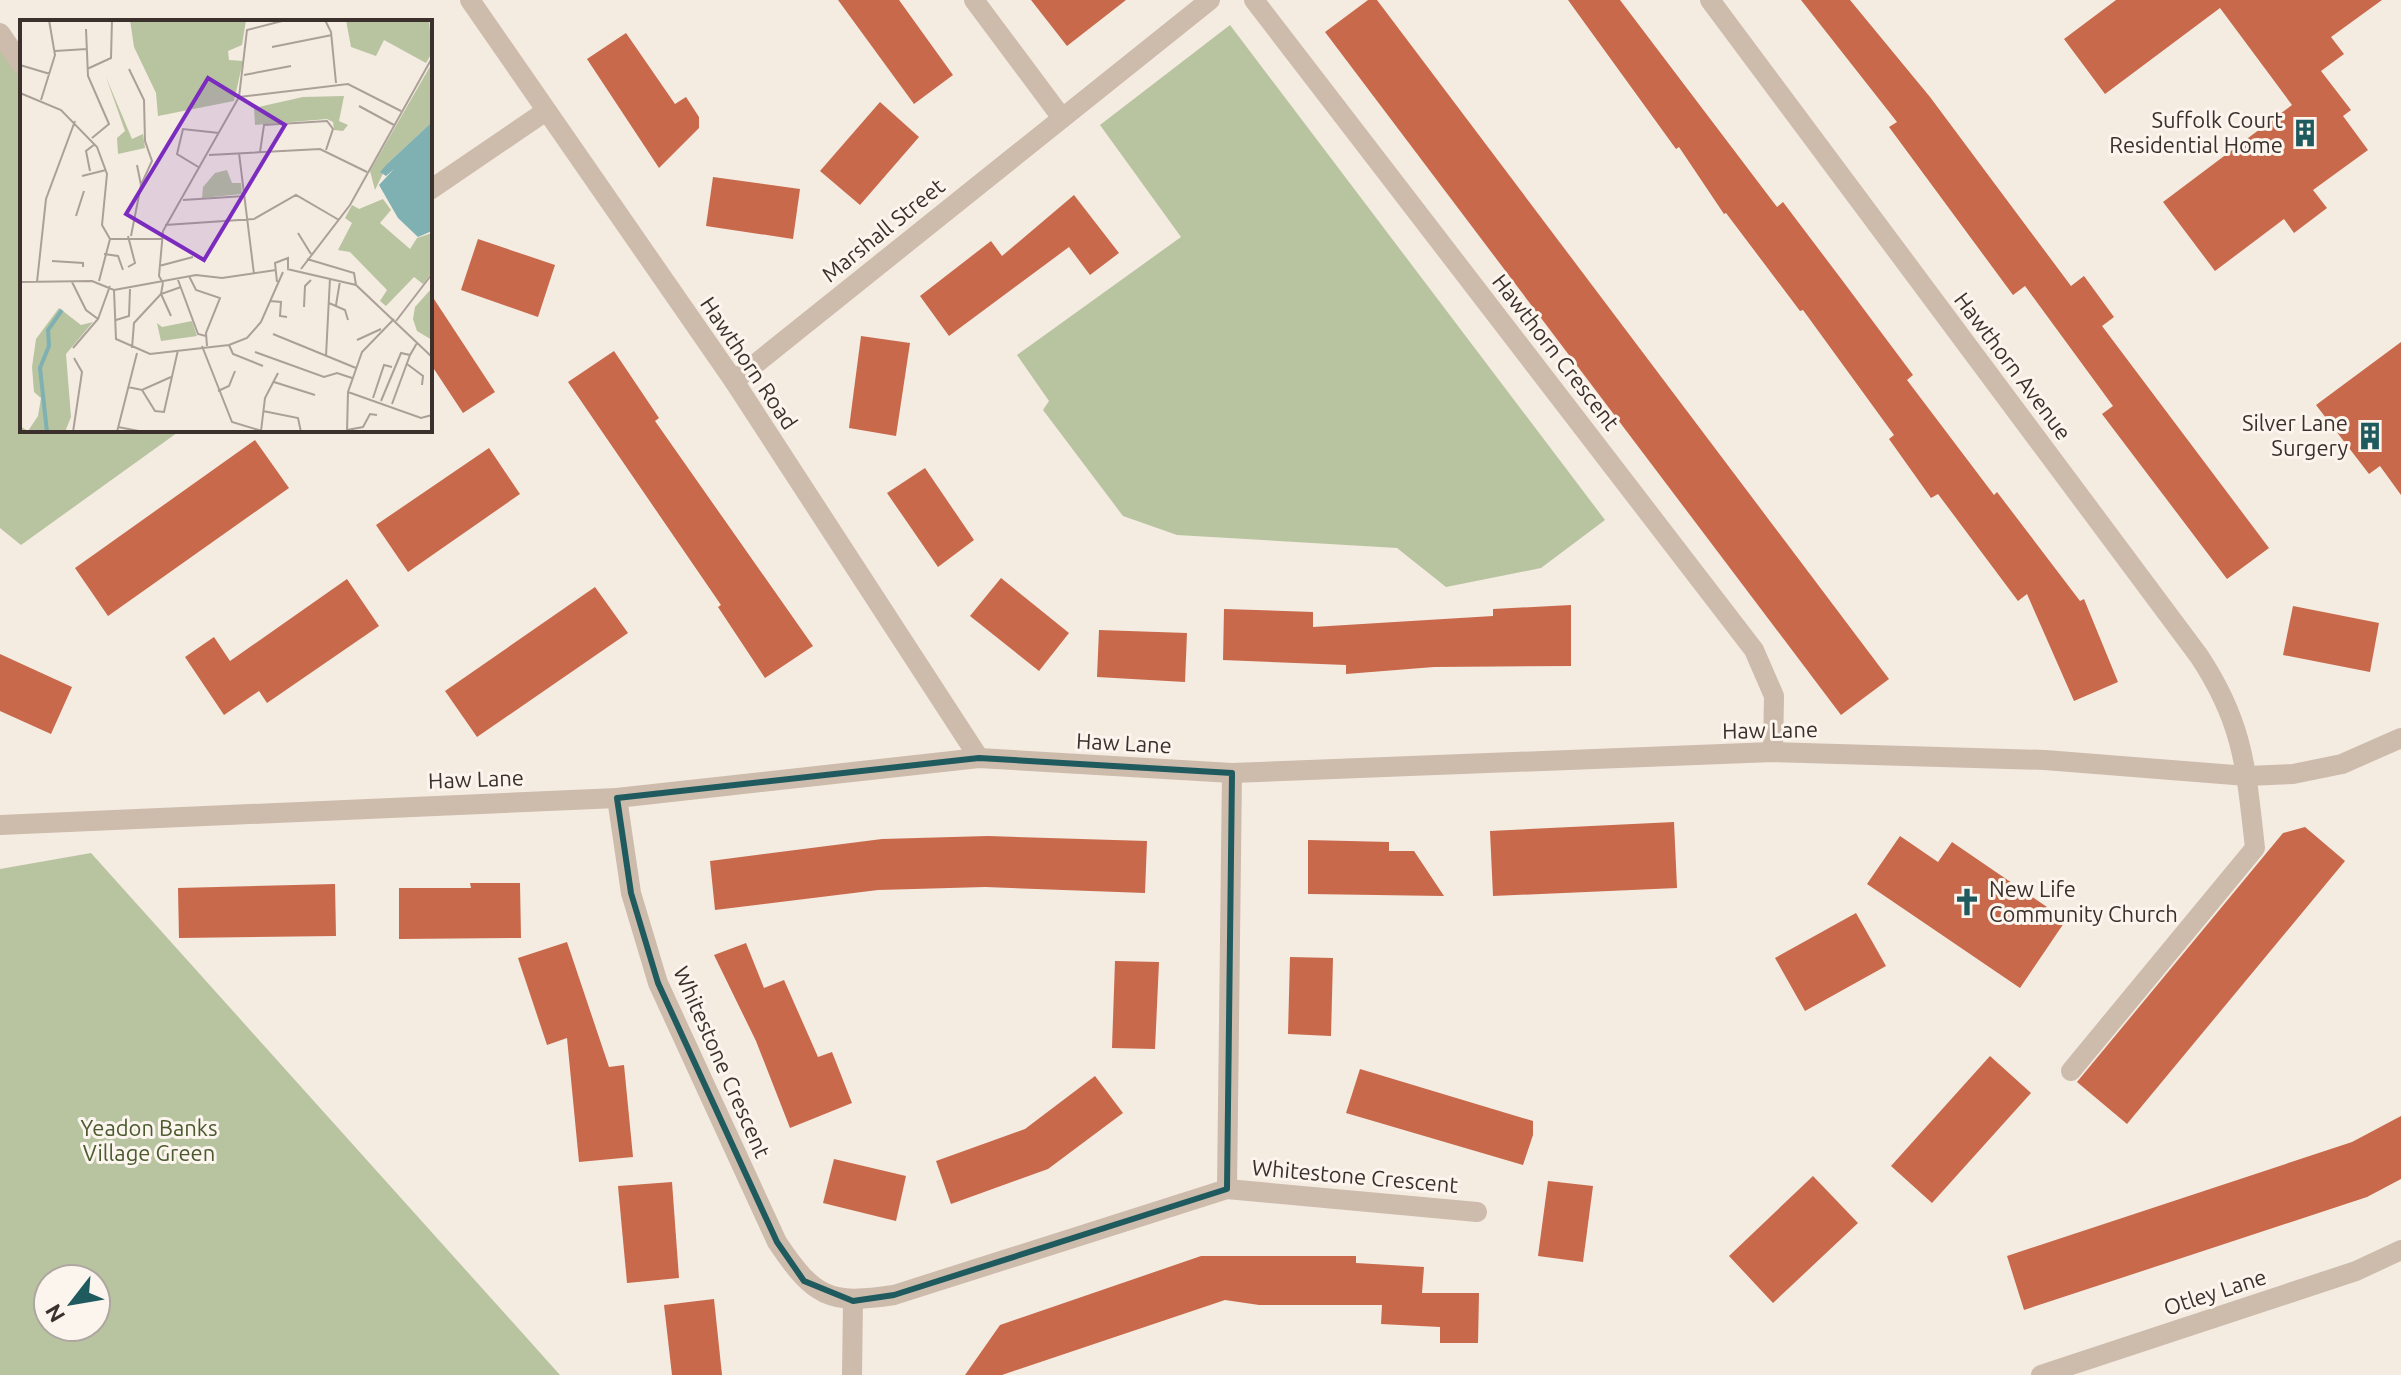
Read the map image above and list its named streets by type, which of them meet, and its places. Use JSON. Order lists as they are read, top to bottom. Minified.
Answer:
{"streets":{"street":["Marshall Street","Hawthorn Crescent","Hawthorn Road","Hawthorn Avenue","Haw Lane","Whitestone Crescent","Otley Lane"]},"crossings":[["Marshall Street","Hawthorn Road"],["Hawthorn Crescent","Haw Lane"],["Hawthorn Road","Haw Lane"],["Hawthorn Avenue","Haw Lane"],["Haw Lane","Whitestone Crescent"]],"parks":["Yeadon Banks Village Green"],"places":{"building":["Suffolk Court Residential Home","Silver Lane Surgery"],"church":["New Life Community Church"]},"north":"bottom left"}
